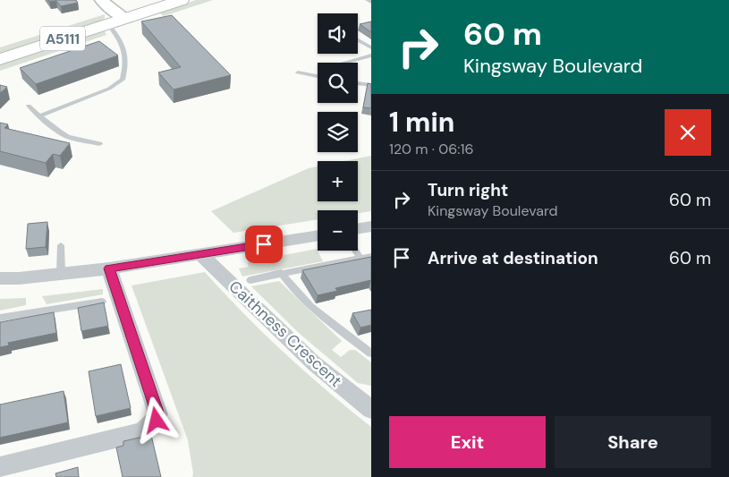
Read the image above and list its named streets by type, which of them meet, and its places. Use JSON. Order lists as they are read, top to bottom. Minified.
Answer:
{"streets":{"highway":["A5111"],"street":["Caithness Crescent"]},"page":{"turn":["60 m","Kingsway Boulevard"],"map_buttons":["+","−"],"heading":["1 min","120 m · 06:16"],"list":[{"name":"Turn right","note":"Kingsway Boulevard","value":"60 m"},{"name":"Arrive at destination","value":"60 m"}],"buttons":["Exit","Share"]}}
